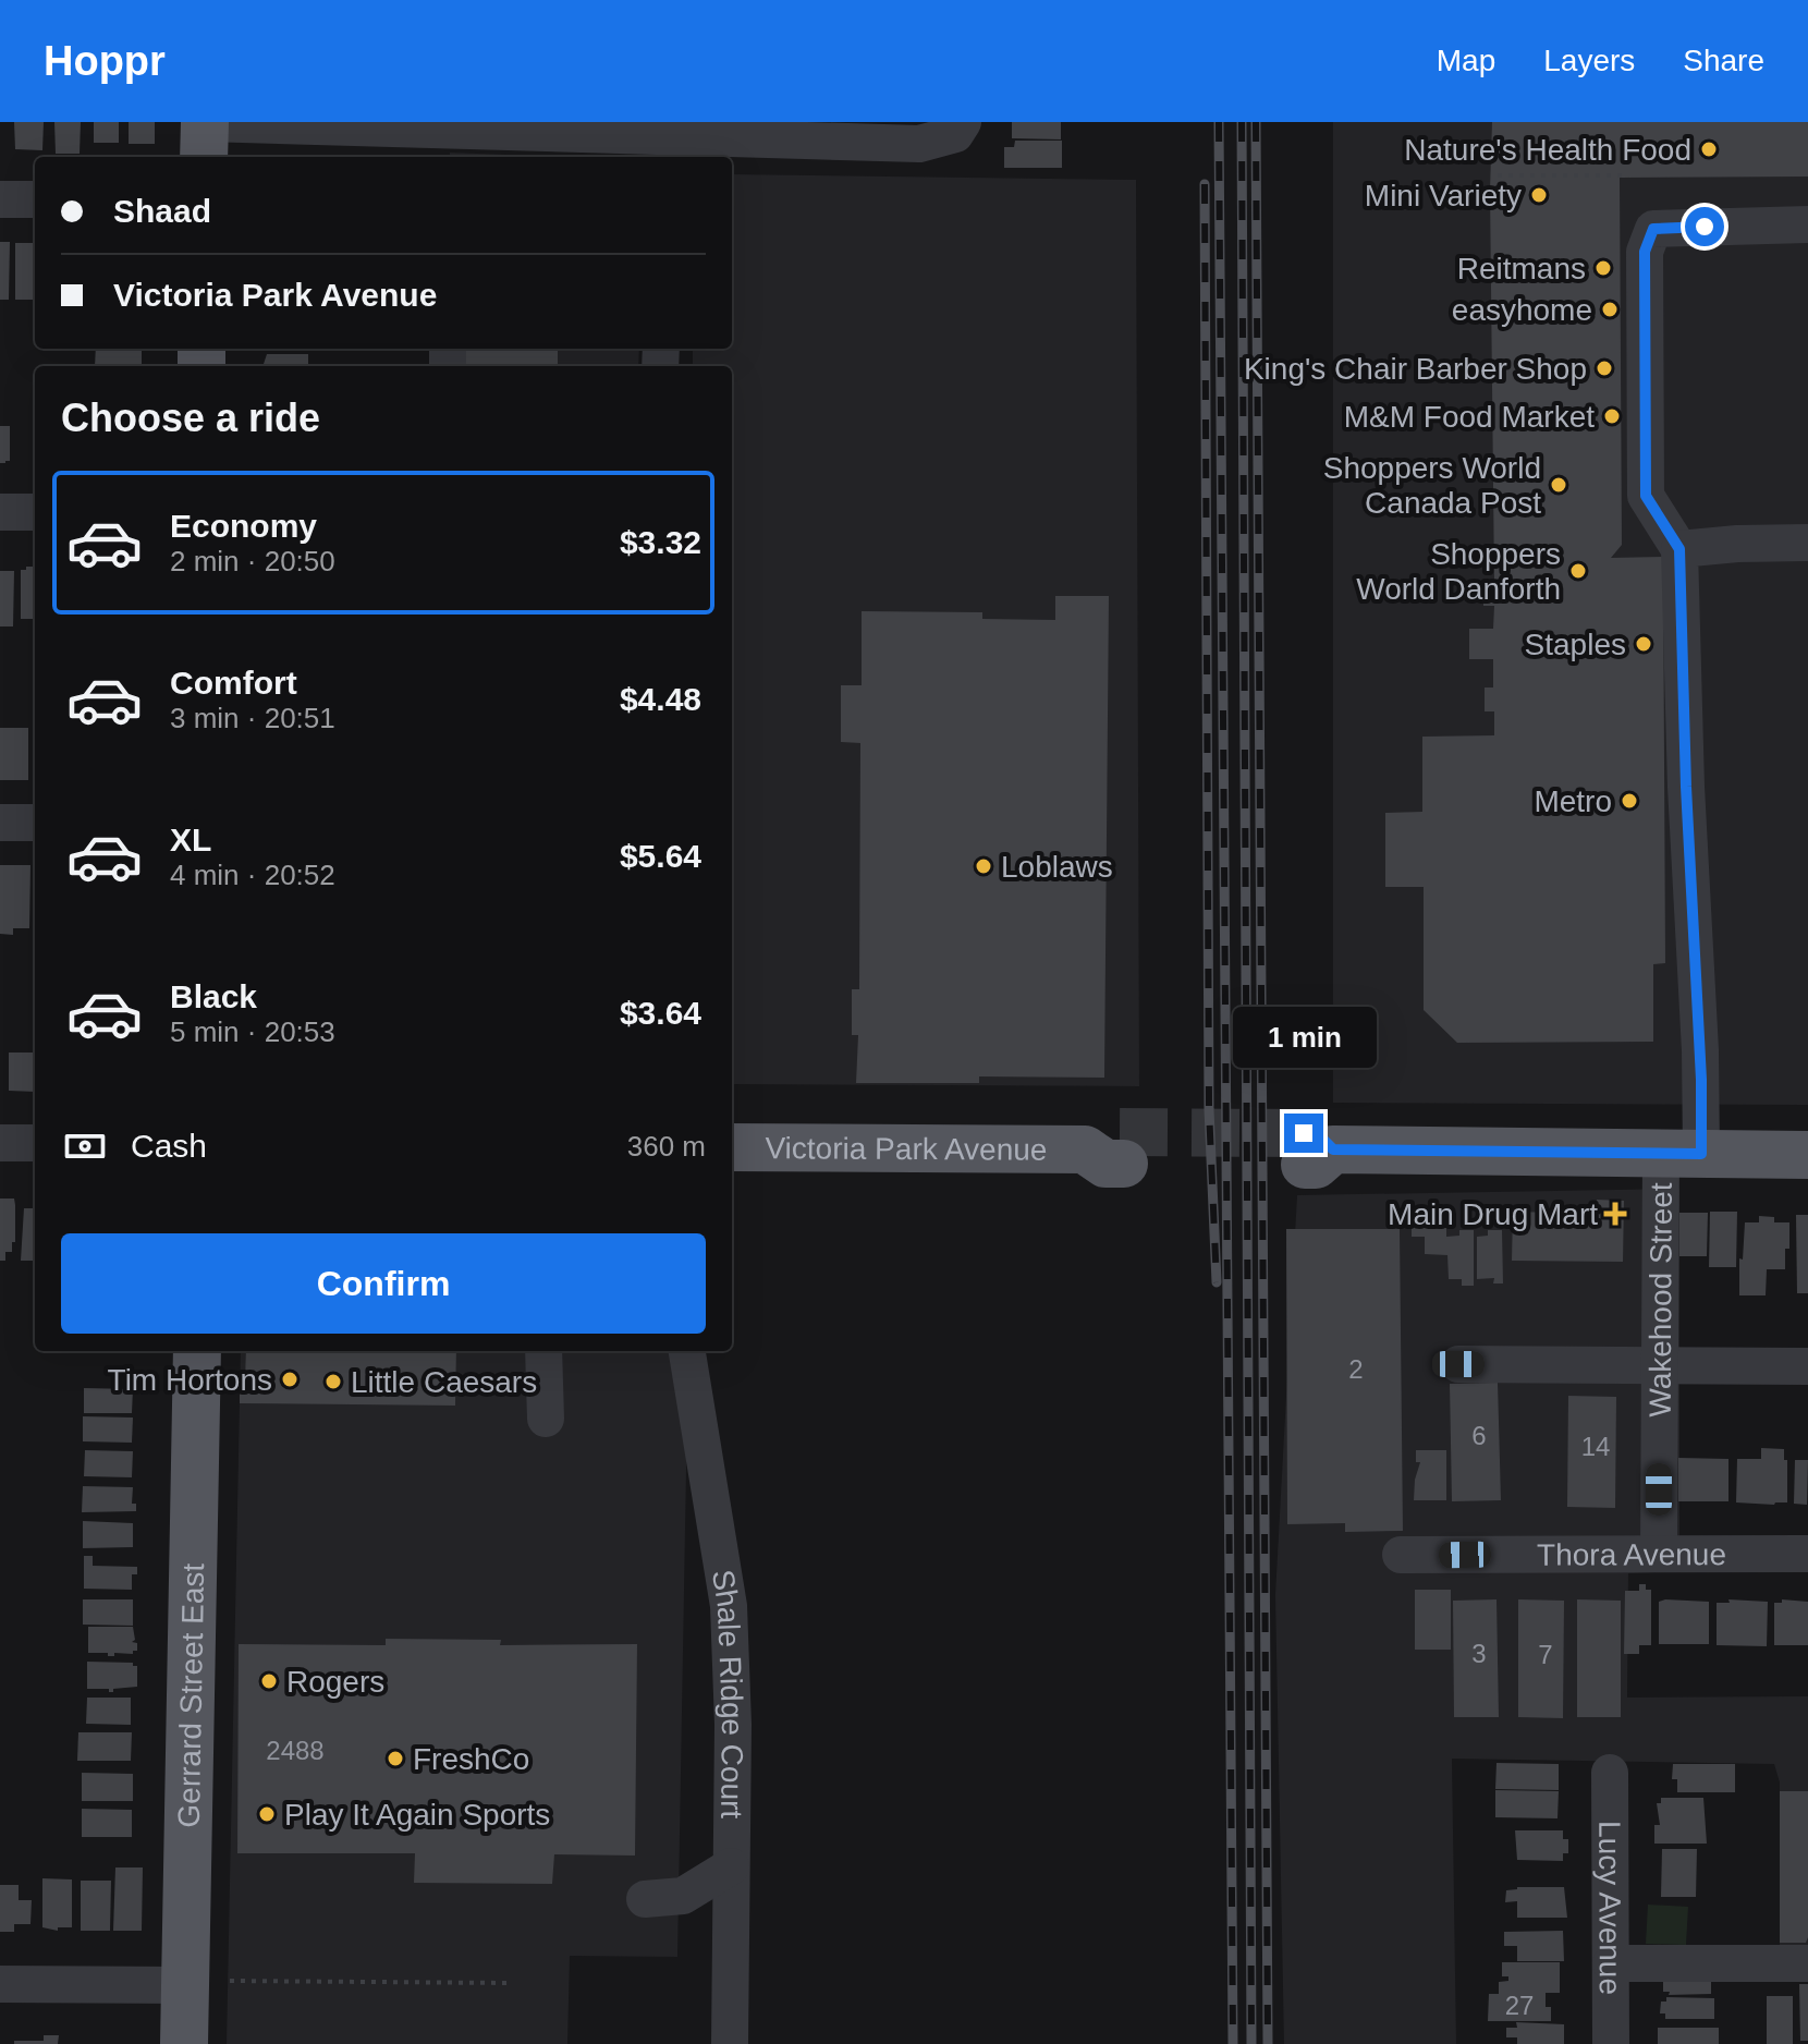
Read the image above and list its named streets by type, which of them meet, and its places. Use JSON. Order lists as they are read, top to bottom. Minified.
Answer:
{"streets":{"main road":["Victoria Park Avenue","Gerrard Street East"],"street":["Wakehood Street","Thora Avenue","Shale Ridge Court","Lucy Avenue"]},"crossings":[["Wakehood Street","Thora Avenue"]],"places":{"other":["Nature's Health Food","Mini Variety","Reitmans","easyhome","King's Chair Barber Shop","M&M Food Market","Shoppers World Canada Post","Shoppers World Danforth","Staples","Metro","Loblaws","Tim Hortons","Little Caesars","Rogers","FreshCo","Play It Again Sports"],"health":["Main Drug Mart"]},"house_numbers":["2","6","14","3","7","2488","27"],"page":{"header":"Hoppr","nav":["Map","Layers","Share"],"banner":["Shaad","Victoria Park Avenue"],"heading":"Choose a ride","list":[{"name":"Economy","note":"2 min · 20:50","value":"$3.32"},{"name":"Comfort","note":"3 min · 20:51","value":"$4.48"},{"name":"XL","note":"4 min · 20:52","value":"$5.64"},{"name":"Black","note":"5 min · 20:53","value":"$3.64"}],"bubble":"1 min","pay":["Cash","360 m"],"buttons":"Confirm"}}
